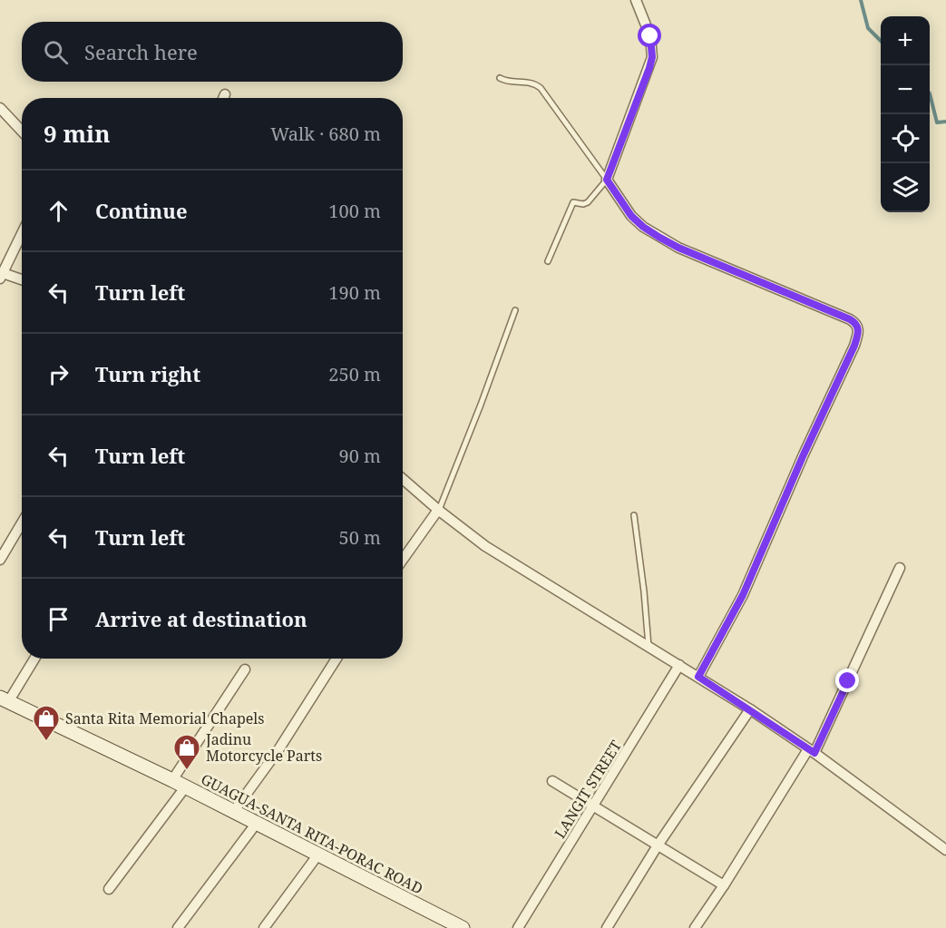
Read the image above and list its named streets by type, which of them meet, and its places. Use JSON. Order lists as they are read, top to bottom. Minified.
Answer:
{"streets":{"main road":["GUAGUA-SANTA RITA-PORAC ROAD"],"street":["LANGIT STREET"]},"places":{"shop":["Santa Rita Memorial Chapels","Jadinu Motorcycle Parts"]},"page":{"map_buttons":["+","−"],"search":"Search here","heading":["9 min","Walk · 680 m"],"list":[["Continue","100 m"],["Turn left","190 m"],["Turn right","250 m"],["Turn left","90 m"],["Turn left","50 m"],"Arrive at destination"]}}
